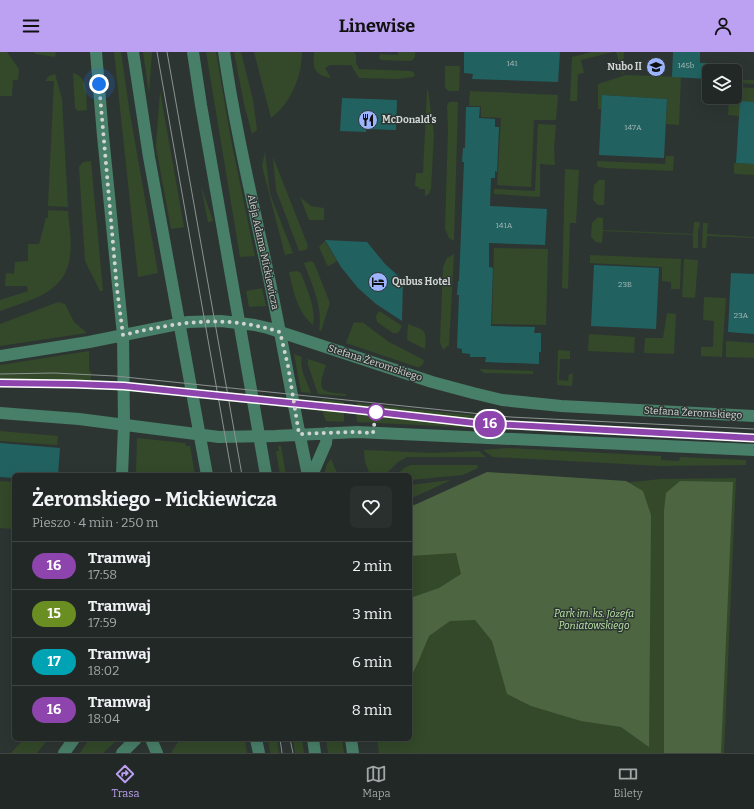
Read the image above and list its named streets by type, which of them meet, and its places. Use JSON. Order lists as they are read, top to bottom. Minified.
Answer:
{"streets":{"main road":["Aleja Adama Mickiewicza","Stefana Żeromskiego"]},"crossings":[["Aleja Adama Mickiewicza","Stefana Żeromskiego"]],"parks":["Park im. ks. Józefa Poniatowskiego"],"places":{"school or university":["Nubo II"],"restaurant":["McDonald's"],"hotel":["Qubus Hotel"]},"lines":["tram line 16"],"house_numbers":["141","145b","147A","141A","23B","23A"],"page":{"header":"Linewise","on_map":"16","heading":["Żeromskiego - Mickiewicza","Pieszo · 4 min · 250 m"],"list":[{"mark":"16","name":"Tramwaj","note":"17:58","value":"2 min"},{"mark":"15","name":"Tramwaj","note":"17:59","value":"3 min"},{"mark":"17","name":"Tramwaj","note":"18:02","value":"6 min"},{"mark":"16","name":"Tramwaj","note":"18:04","value":"8 min"}],"tabs":["Trasa","Mapa","Bilety"]}}
